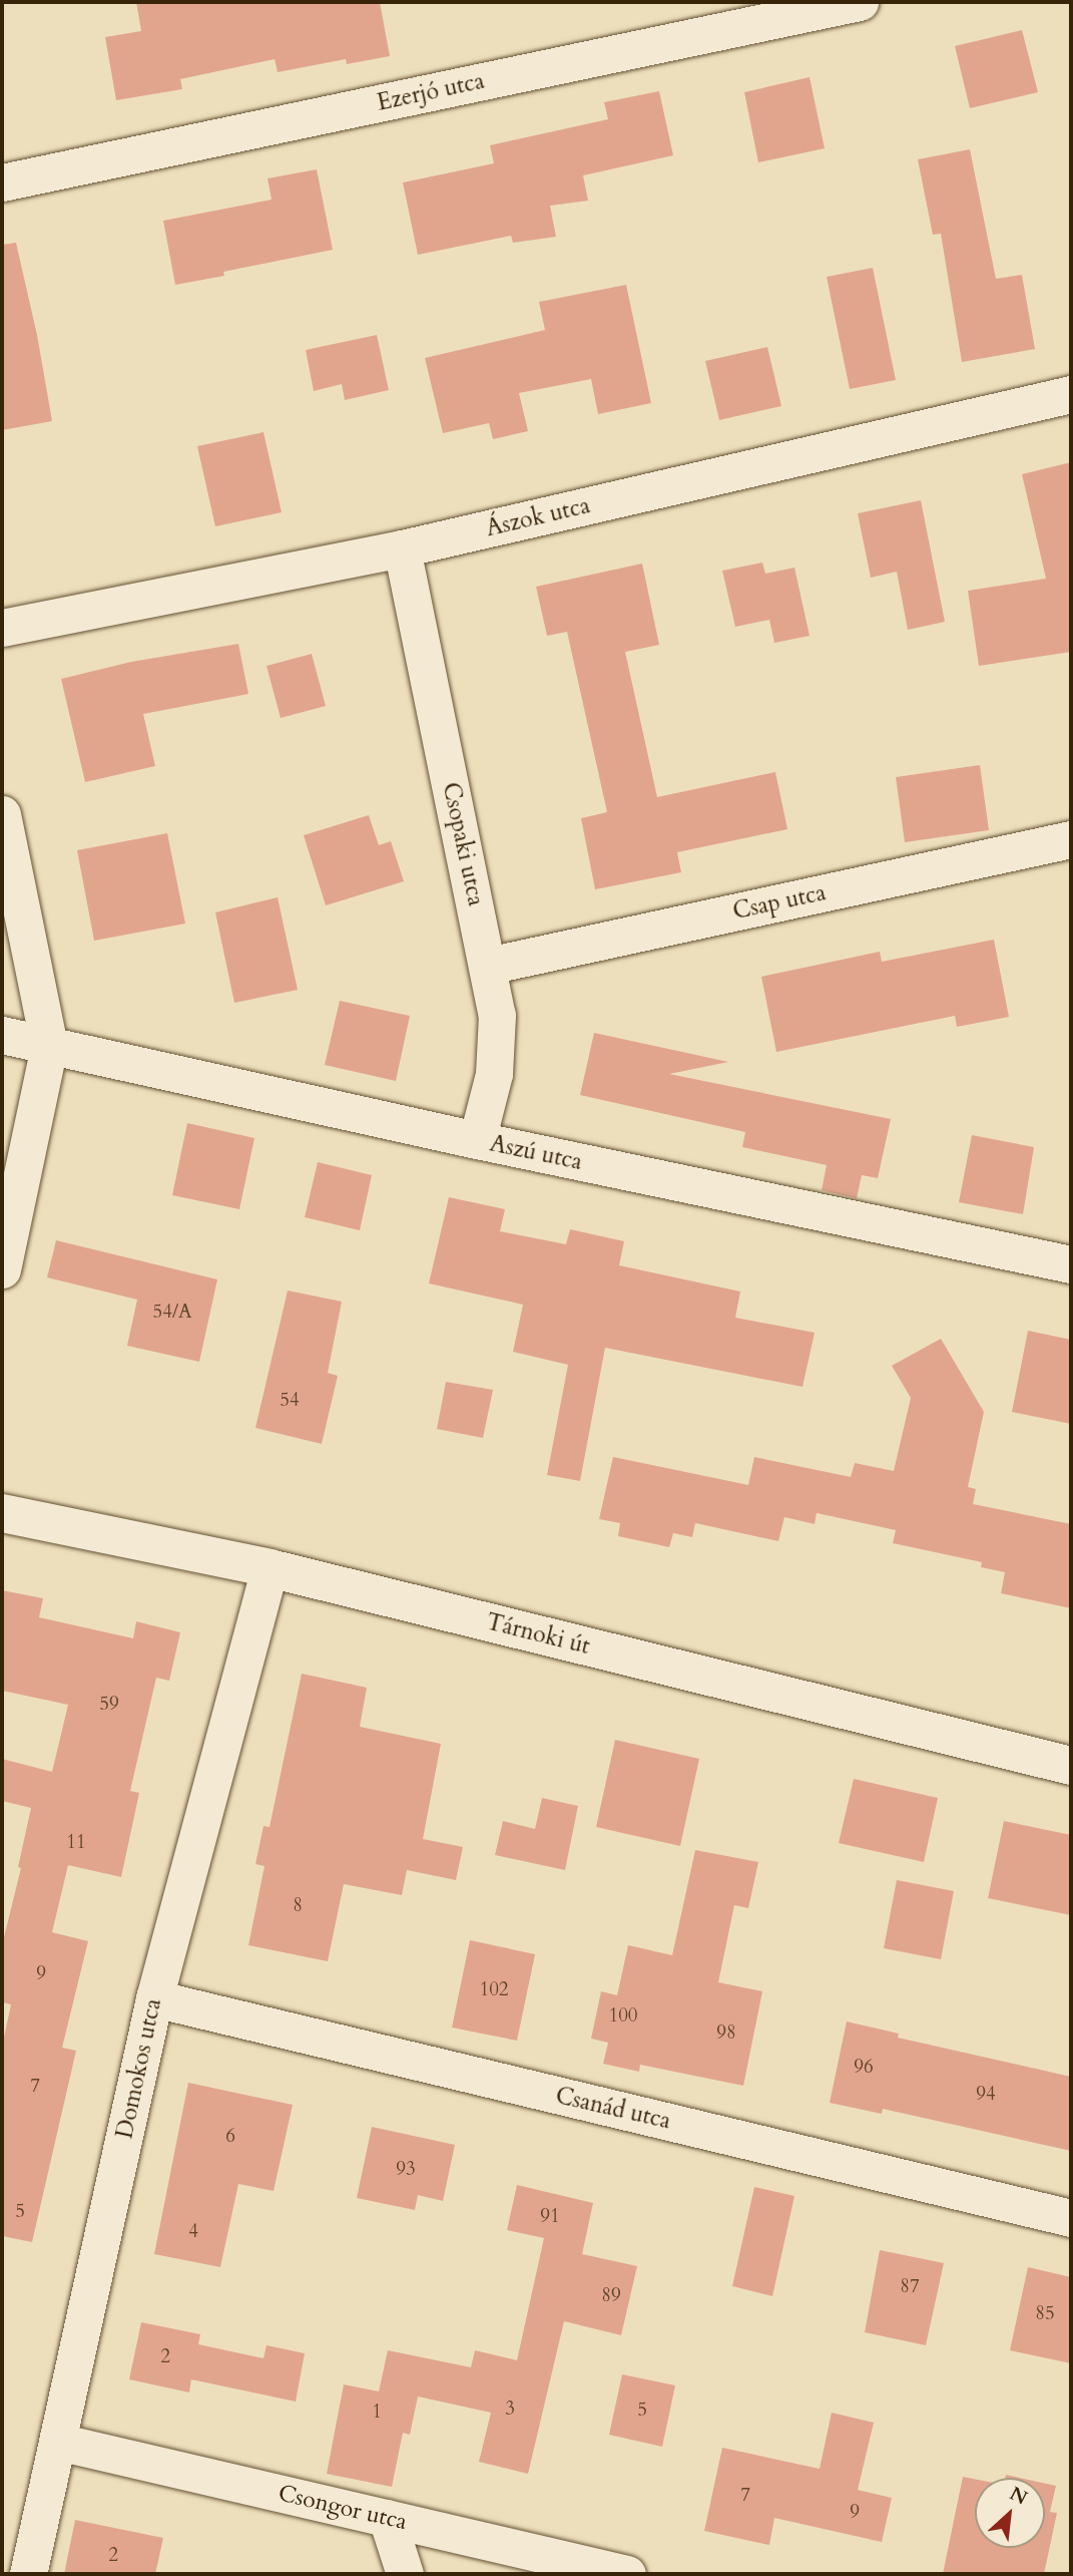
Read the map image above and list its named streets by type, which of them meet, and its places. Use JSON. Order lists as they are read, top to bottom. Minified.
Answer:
{"streets":{"street":["Ezerjó utca","Ászok utca","Csopaki utca","Csap utca","Aszú utca","Tárnoki út","Domokos utca","Csanád utca","Csongor utca"]},"crossings":[["Ászok utca","Csopaki utca"],["Csopaki utca","Csap utca"],["Csopaki utca","Aszú utca"],["Tárnoki út","Domokos utca"],["Domokos utca","Csanád utca"],["Domokos utca","Csongor utca"]],"house_numbers":["54/A","54","59","11","8","9","102","100","98","96","7","94","6","93","5","91","4","87","89","85","2","3","5","1","7","9","2"],"north":"top right"}
